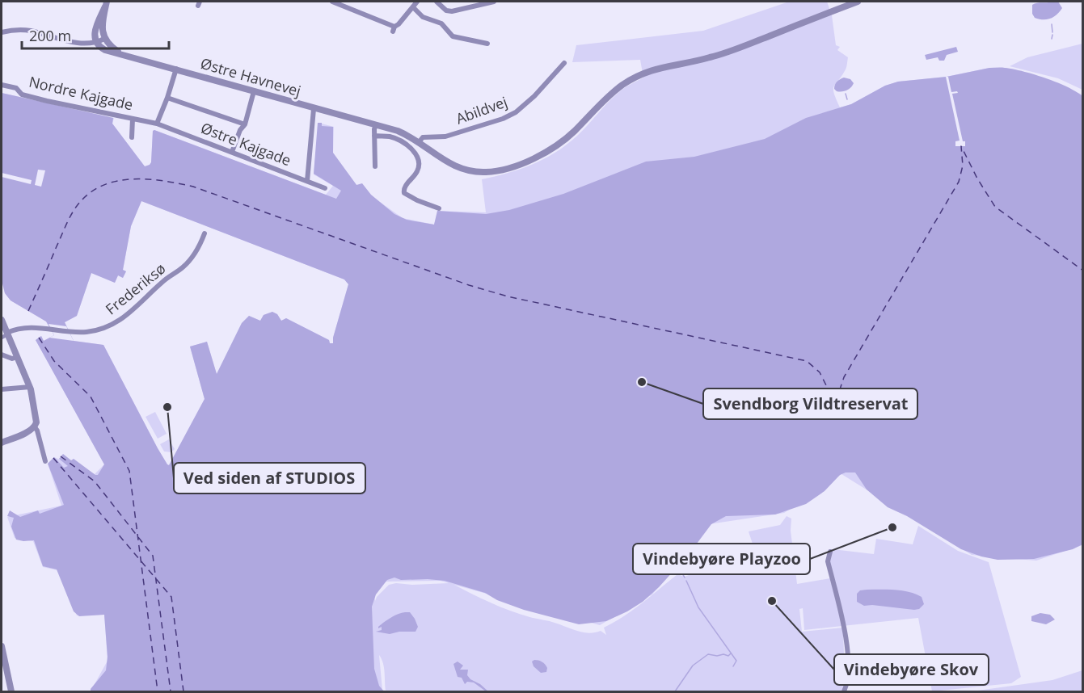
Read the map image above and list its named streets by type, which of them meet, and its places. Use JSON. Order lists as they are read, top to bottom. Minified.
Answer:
{"streets":{"street":["Østre Havnevej","Nordre Kajgade","Abildvej","Østre Kajgade","Frederiksø"]},"crossings":[["Østre Havnevej","Abildvej"],["Nordre Kajgade","Østre Kajgade"]],"places":["Svendborg Vildtreservat","Ved siden af STUDIOS","Vindebyøre Playzoo","Vindebyøre Skov"],"scale_bar":"200 m"}
